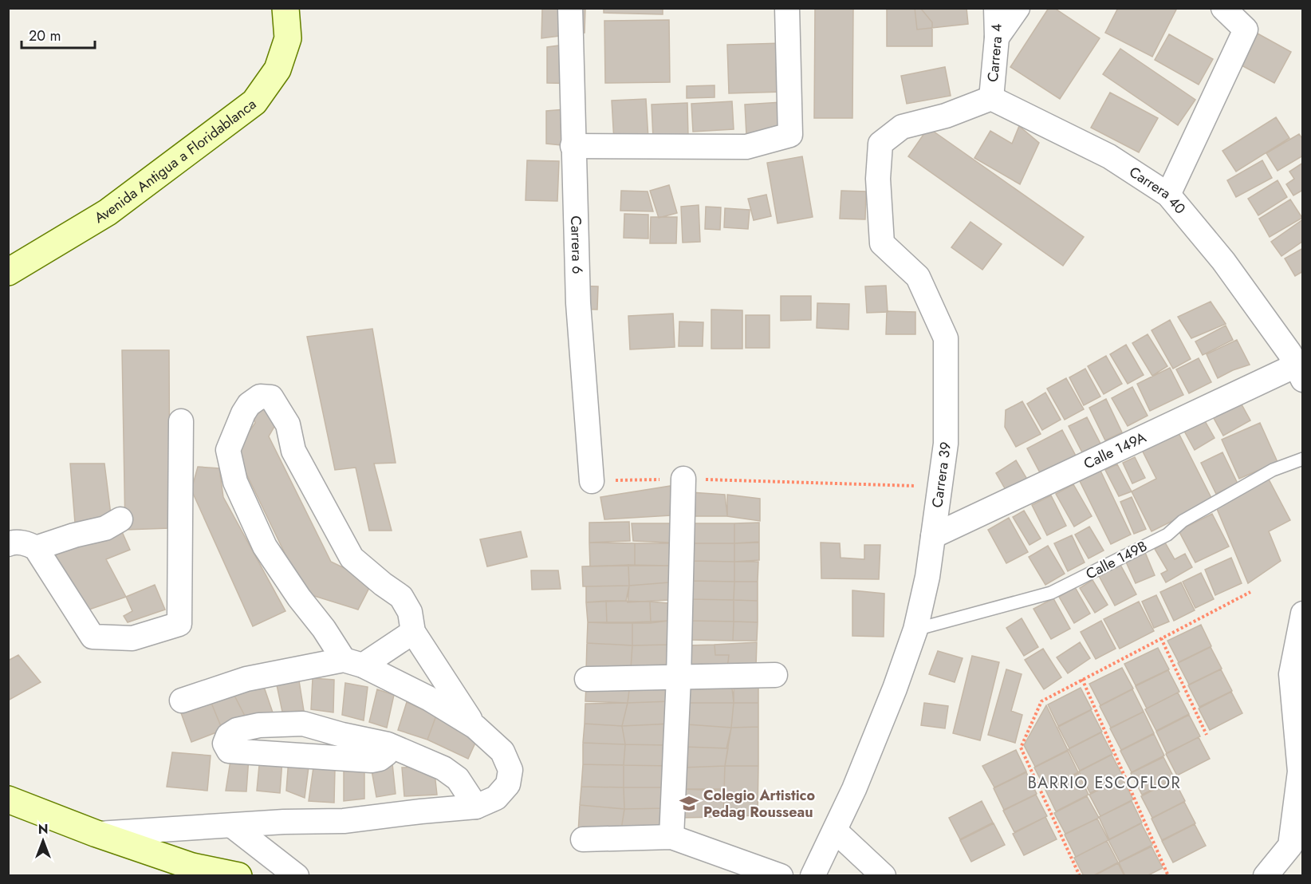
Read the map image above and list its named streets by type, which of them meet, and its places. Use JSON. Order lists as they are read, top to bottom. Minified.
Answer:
{"streets":{"street":["Carrera 4","Avenida Antigua a Floridablanca","Carrera 40","Carrera 6","Calle 149A","Carrera 39"],"lane":["Calle 149B"]},"crossings":[["Carrera 4","Carrera 40"],["Carrera 4","Carrera 39"],["Carrera 40","Calle 149A"],["Carrera 40","Carrera 39"],["Calle 149A","Carrera 39"],["Carrera 39","Calle 149B"]],"districts":["BARRIO ESCOFLOR"],"places":{"school or university":["Colegio Artistico Pedag Rousseau"]},"scale_bar":"20 m","north":"top"}
